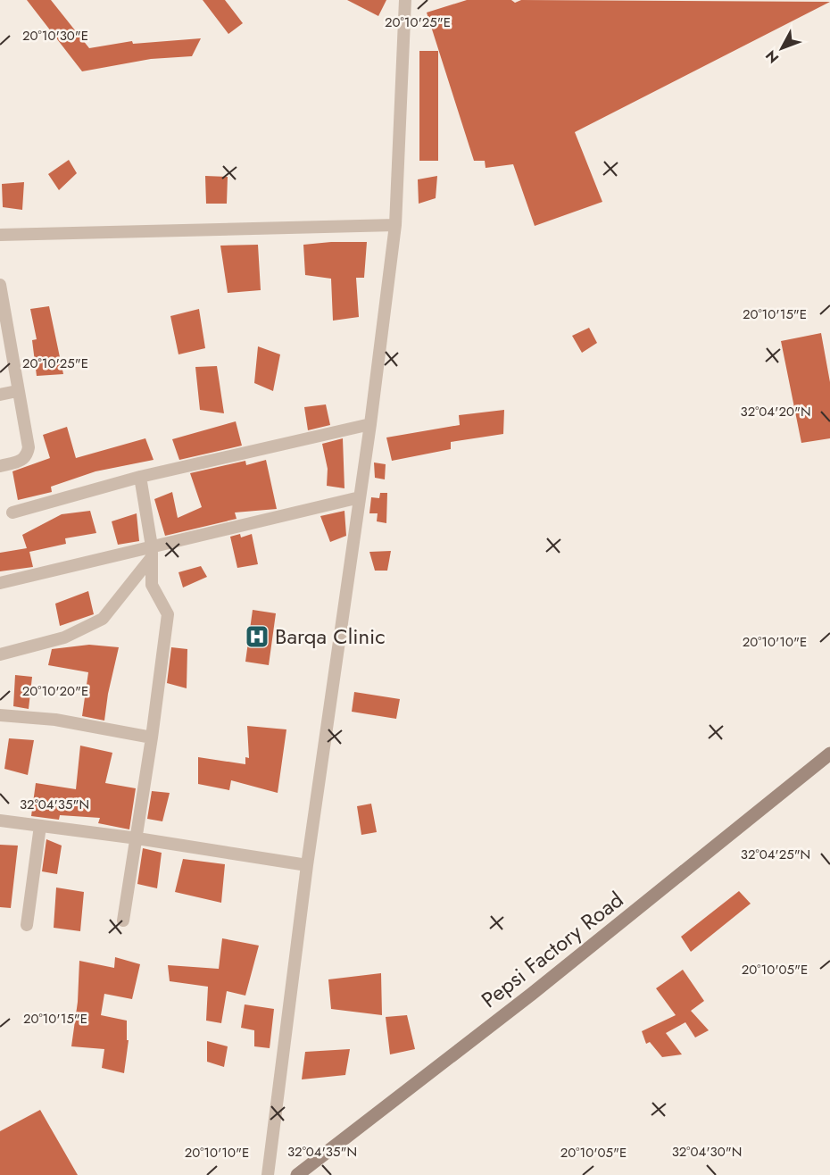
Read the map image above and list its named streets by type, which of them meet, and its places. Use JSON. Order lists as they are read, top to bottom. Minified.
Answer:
{"streets":{"main road":["Pepsi Factory Road"]},"places":{"hospital":["Barqa Clinic"]},"north":"bottom left","coordinates":["20°10'25\"E","20°10'30\"E","20°10'15\"E","32°04'20\"N","20°10'10\"E","20°10'20\"E","32°04'35\"N","32°04'25\"N","20°10'05\"E","32°04'30\"N"]}
